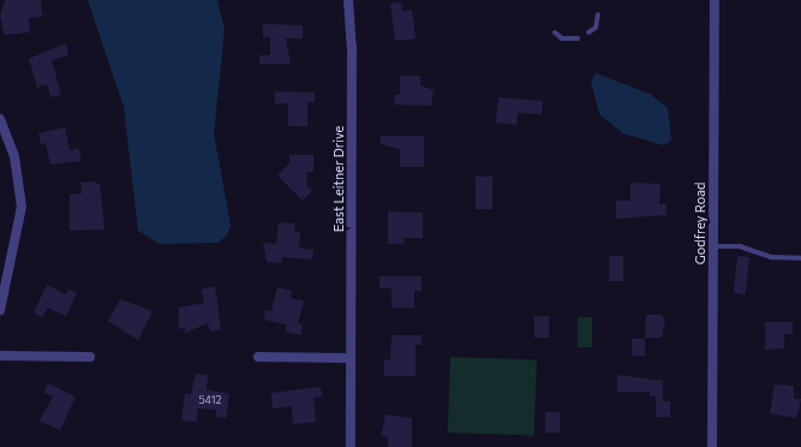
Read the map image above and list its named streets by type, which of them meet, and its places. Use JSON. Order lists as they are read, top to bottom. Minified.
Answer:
{"streets":{"street":["East Leitner Drive","Godfrey Road"]},"house_numbers":["5412"]}
